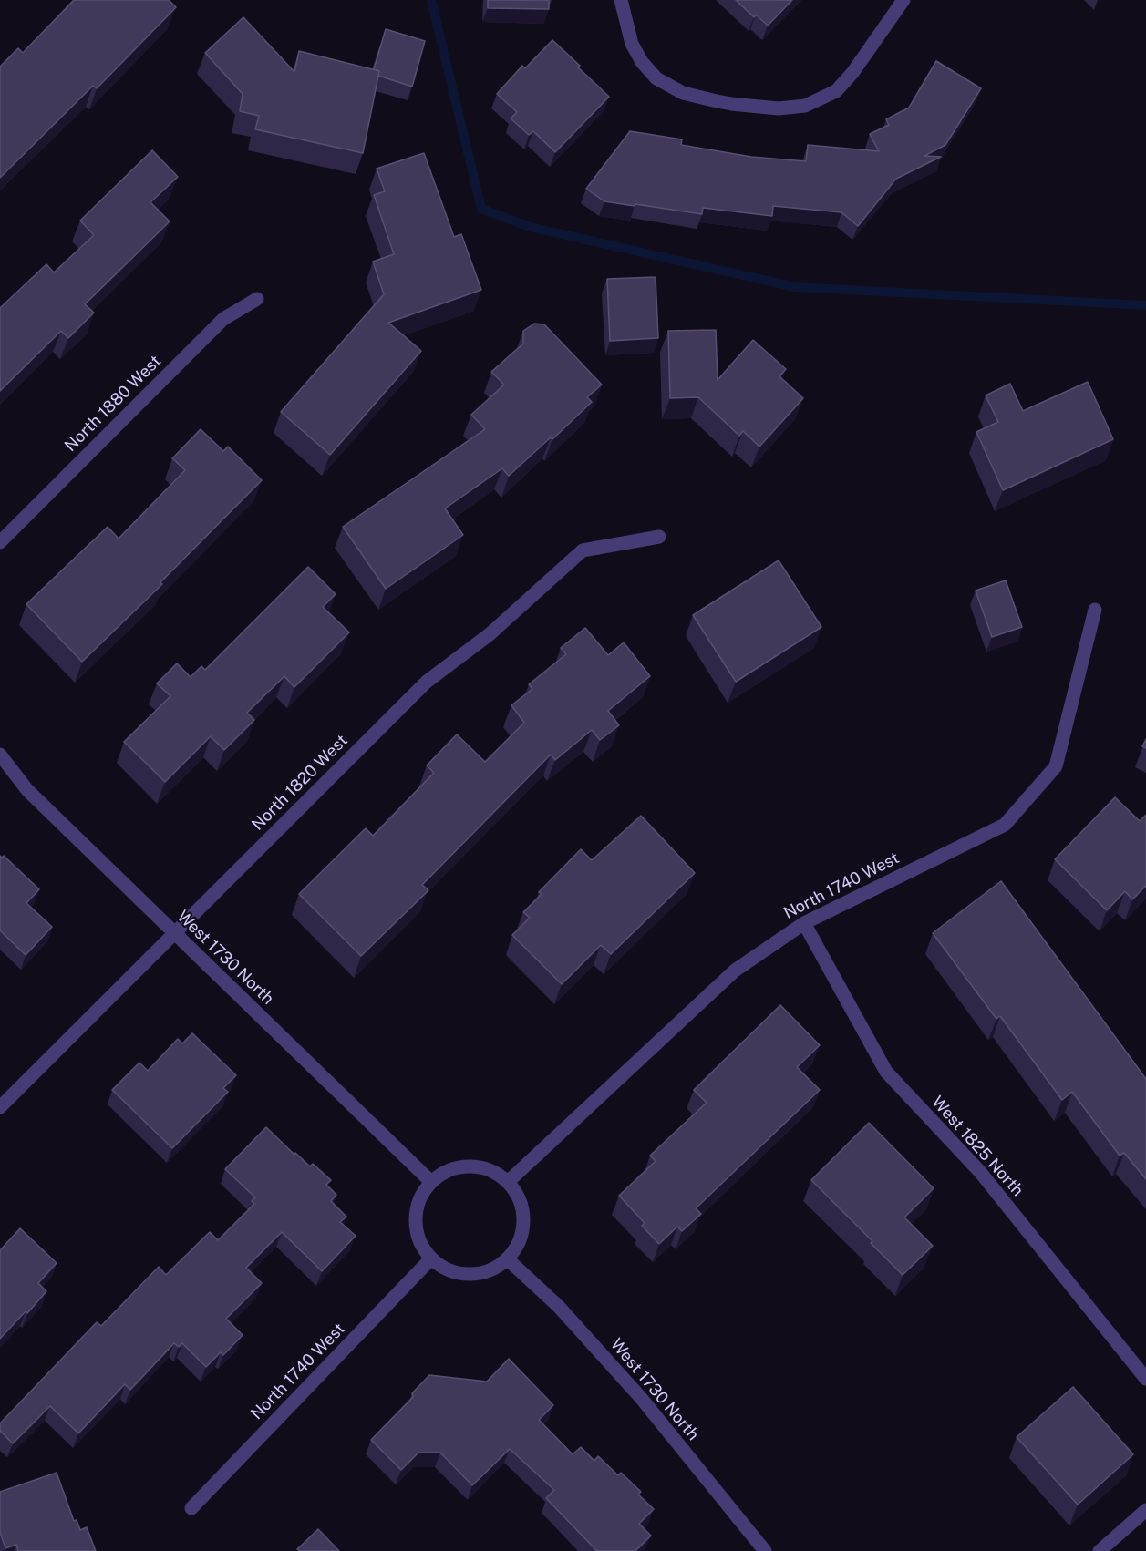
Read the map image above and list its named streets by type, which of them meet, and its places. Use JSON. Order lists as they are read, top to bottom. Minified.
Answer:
{"streets":{"street":["North 1880 West","North 1820 West","North 1740 West","West 1730 North","West 1825 North"]},"crossings":[["North 1820 West","West 1730 North"],["North 1740 West","West 1730 North"],["North 1740 West","West 1825 North"]]}
